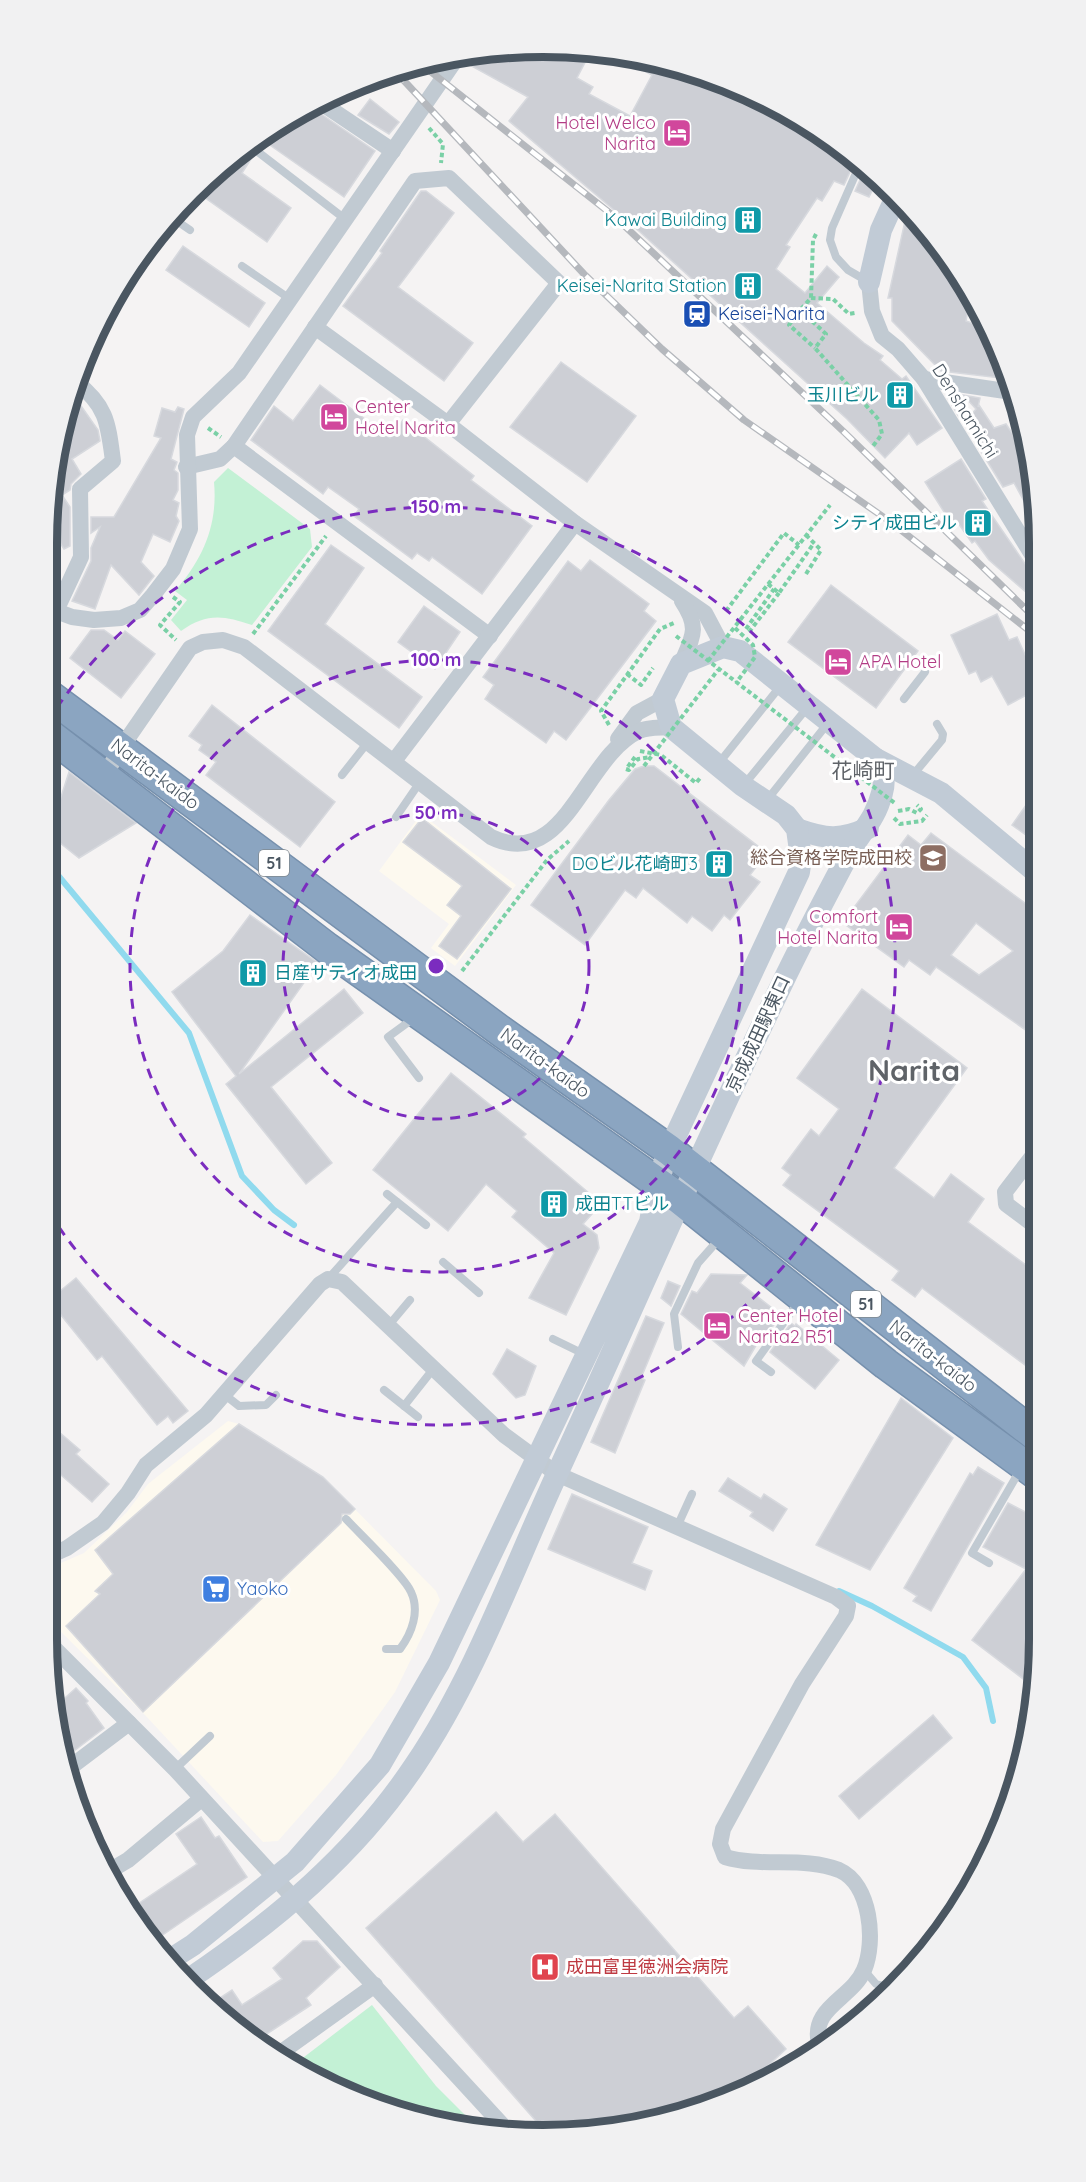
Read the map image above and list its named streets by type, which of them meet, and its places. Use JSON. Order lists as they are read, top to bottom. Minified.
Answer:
{"streets":{"highway":["Narita-kaido","51"],"street":["Denshamichi","京成成田駅東口"]},"crossings":[["Narita-kaido","京成成田駅東口"]],"districts":["花崎町","Narita"],"places":{"hotel":["Hotel Welco Narita","Center Hotel Narita","APA Hotel","Comfort Hotel Narita","Center Hotel Narita2 R51"],"building":["Kawai Building","Keisei-Narita Station","玉川ビル","シティ成田ビル","DOビル花崎町3","日産サティオ成田","成田TTビル"],"station":["Keisei-Narita"],"school or university":["総合資格学院成田校"],"supermarket":["Yaoko"],"hospital":["成田富里徳洲会病院"]},"rings":["150 m","100 m","50 m"]}
